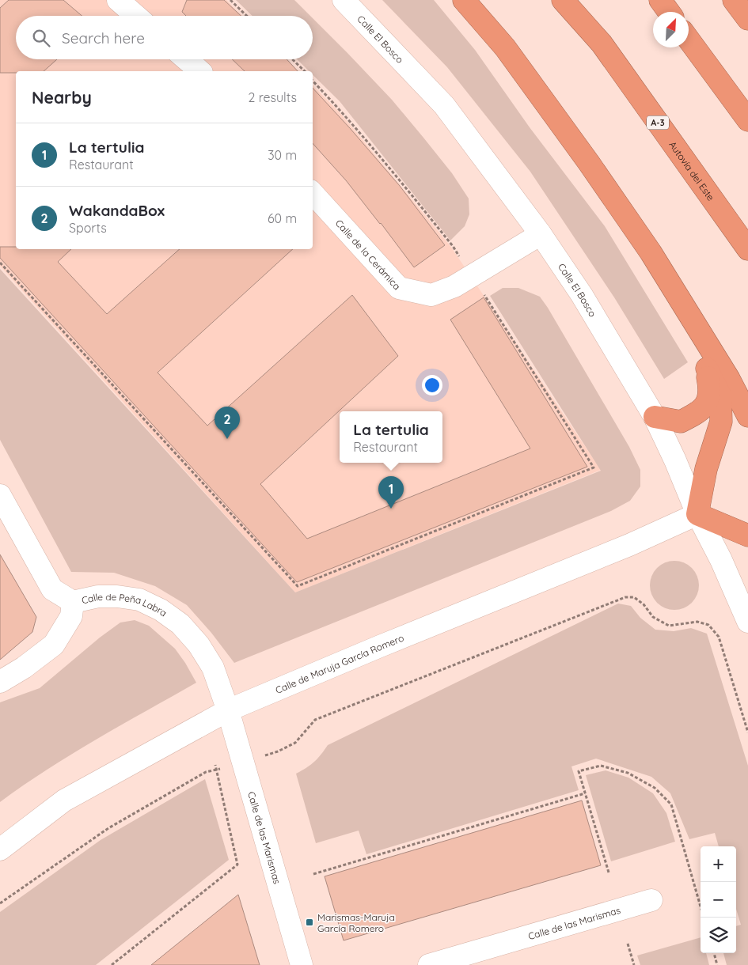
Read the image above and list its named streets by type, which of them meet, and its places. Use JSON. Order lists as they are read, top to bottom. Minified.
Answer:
{"streets":{"highway":["A-3","Autovía del Este"],"street":["Calle El Bosco","Calle de la Cerámica","Calle de Peña Labra","Calle de Maruja García Romero","Calle de las Marismas"]},"crossings":[["Calle El Bosco","Calle de la Cerámica"],["Calle El Bosco","Calle de Maruja García Romero"],["Calle de Peña Labra","Calle de Maruja García Romero"],["Calle de Peña Labra","Calle de las Marismas"],["Calle de Maruja García Romero","Calle de las Marismas"]],"places":{"transit":["Marismas-Maruja García Romero"]},"north":"top right","page":{"search":"Search here","heading":["Nearby","2 results"],"list":[{"mark":"1","name":"La tertulia","note":"Restaurant","value":"30 m"},{"mark":"2","name":"WakandaBox","note":"Sports","value":"60 m"}],"pins":["2","1"],"popup":["La tertulia","Restaurant"],"map_buttons":["+","−"]}}
